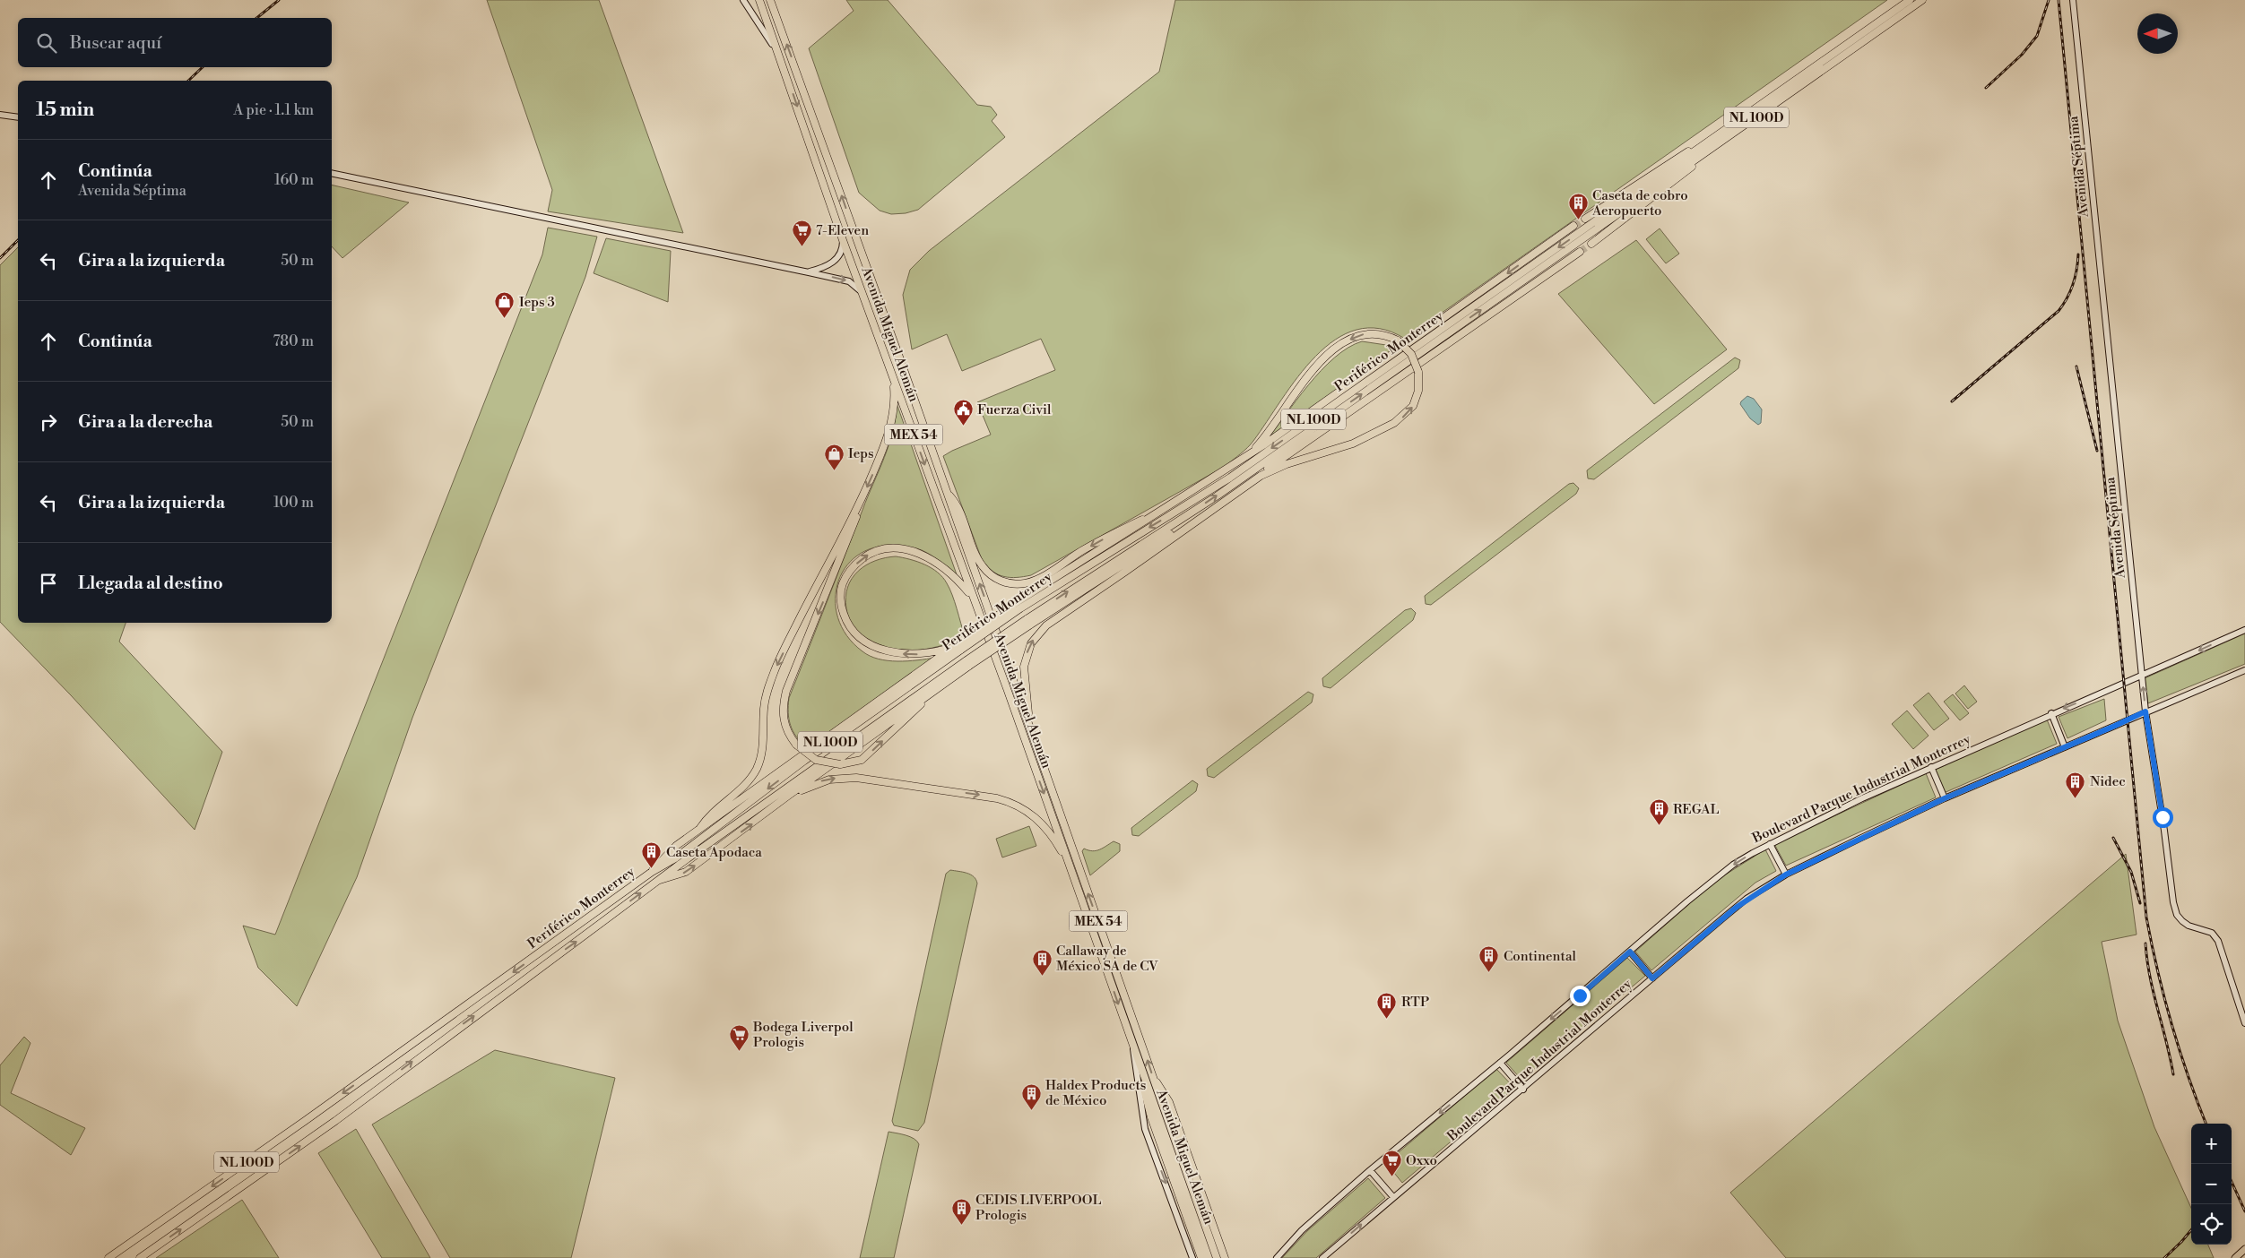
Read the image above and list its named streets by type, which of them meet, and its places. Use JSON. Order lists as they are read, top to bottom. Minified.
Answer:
{"streets":{"highway":["NL 100D","Avenida Miguel Alemán","Periférico Monterrey","MEX 54"],"street":["Avenida Séptima","Boulevard Parque Industrial Monterrey"]},"crossings":[["Avenida Séptima","Boulevard Parque Industrial Monterrey"]],"places":{"building":["Caseta de cobro Aeropuerto","Nidec","REGAL","Caseta Apodaca","Continental","Callaway de México SA de CV","RTP","Haldex Products de México","CEDIS LIVERPOOL Prologis"],"supermarket":["7-Eleven","Bodega Liverpol Prologis","Oxxo"],"shop":["Ieps 3","Ieps"],"public building":["Fuerza Civil"]},"north":"left","page":{"search":"Buscar aquí","heading":["15 min","A pie · 1.1 km"],"list":[["Continúa","Avenida Séptima","160 m"],["Gira a la izquierda","50 m"],["Continúa","780 m"],["Gira a la derecha","50 m"],["Gira a la izquierda","100 m"],"Llegada al destino"],"map_buttons":["+","−"]}}
